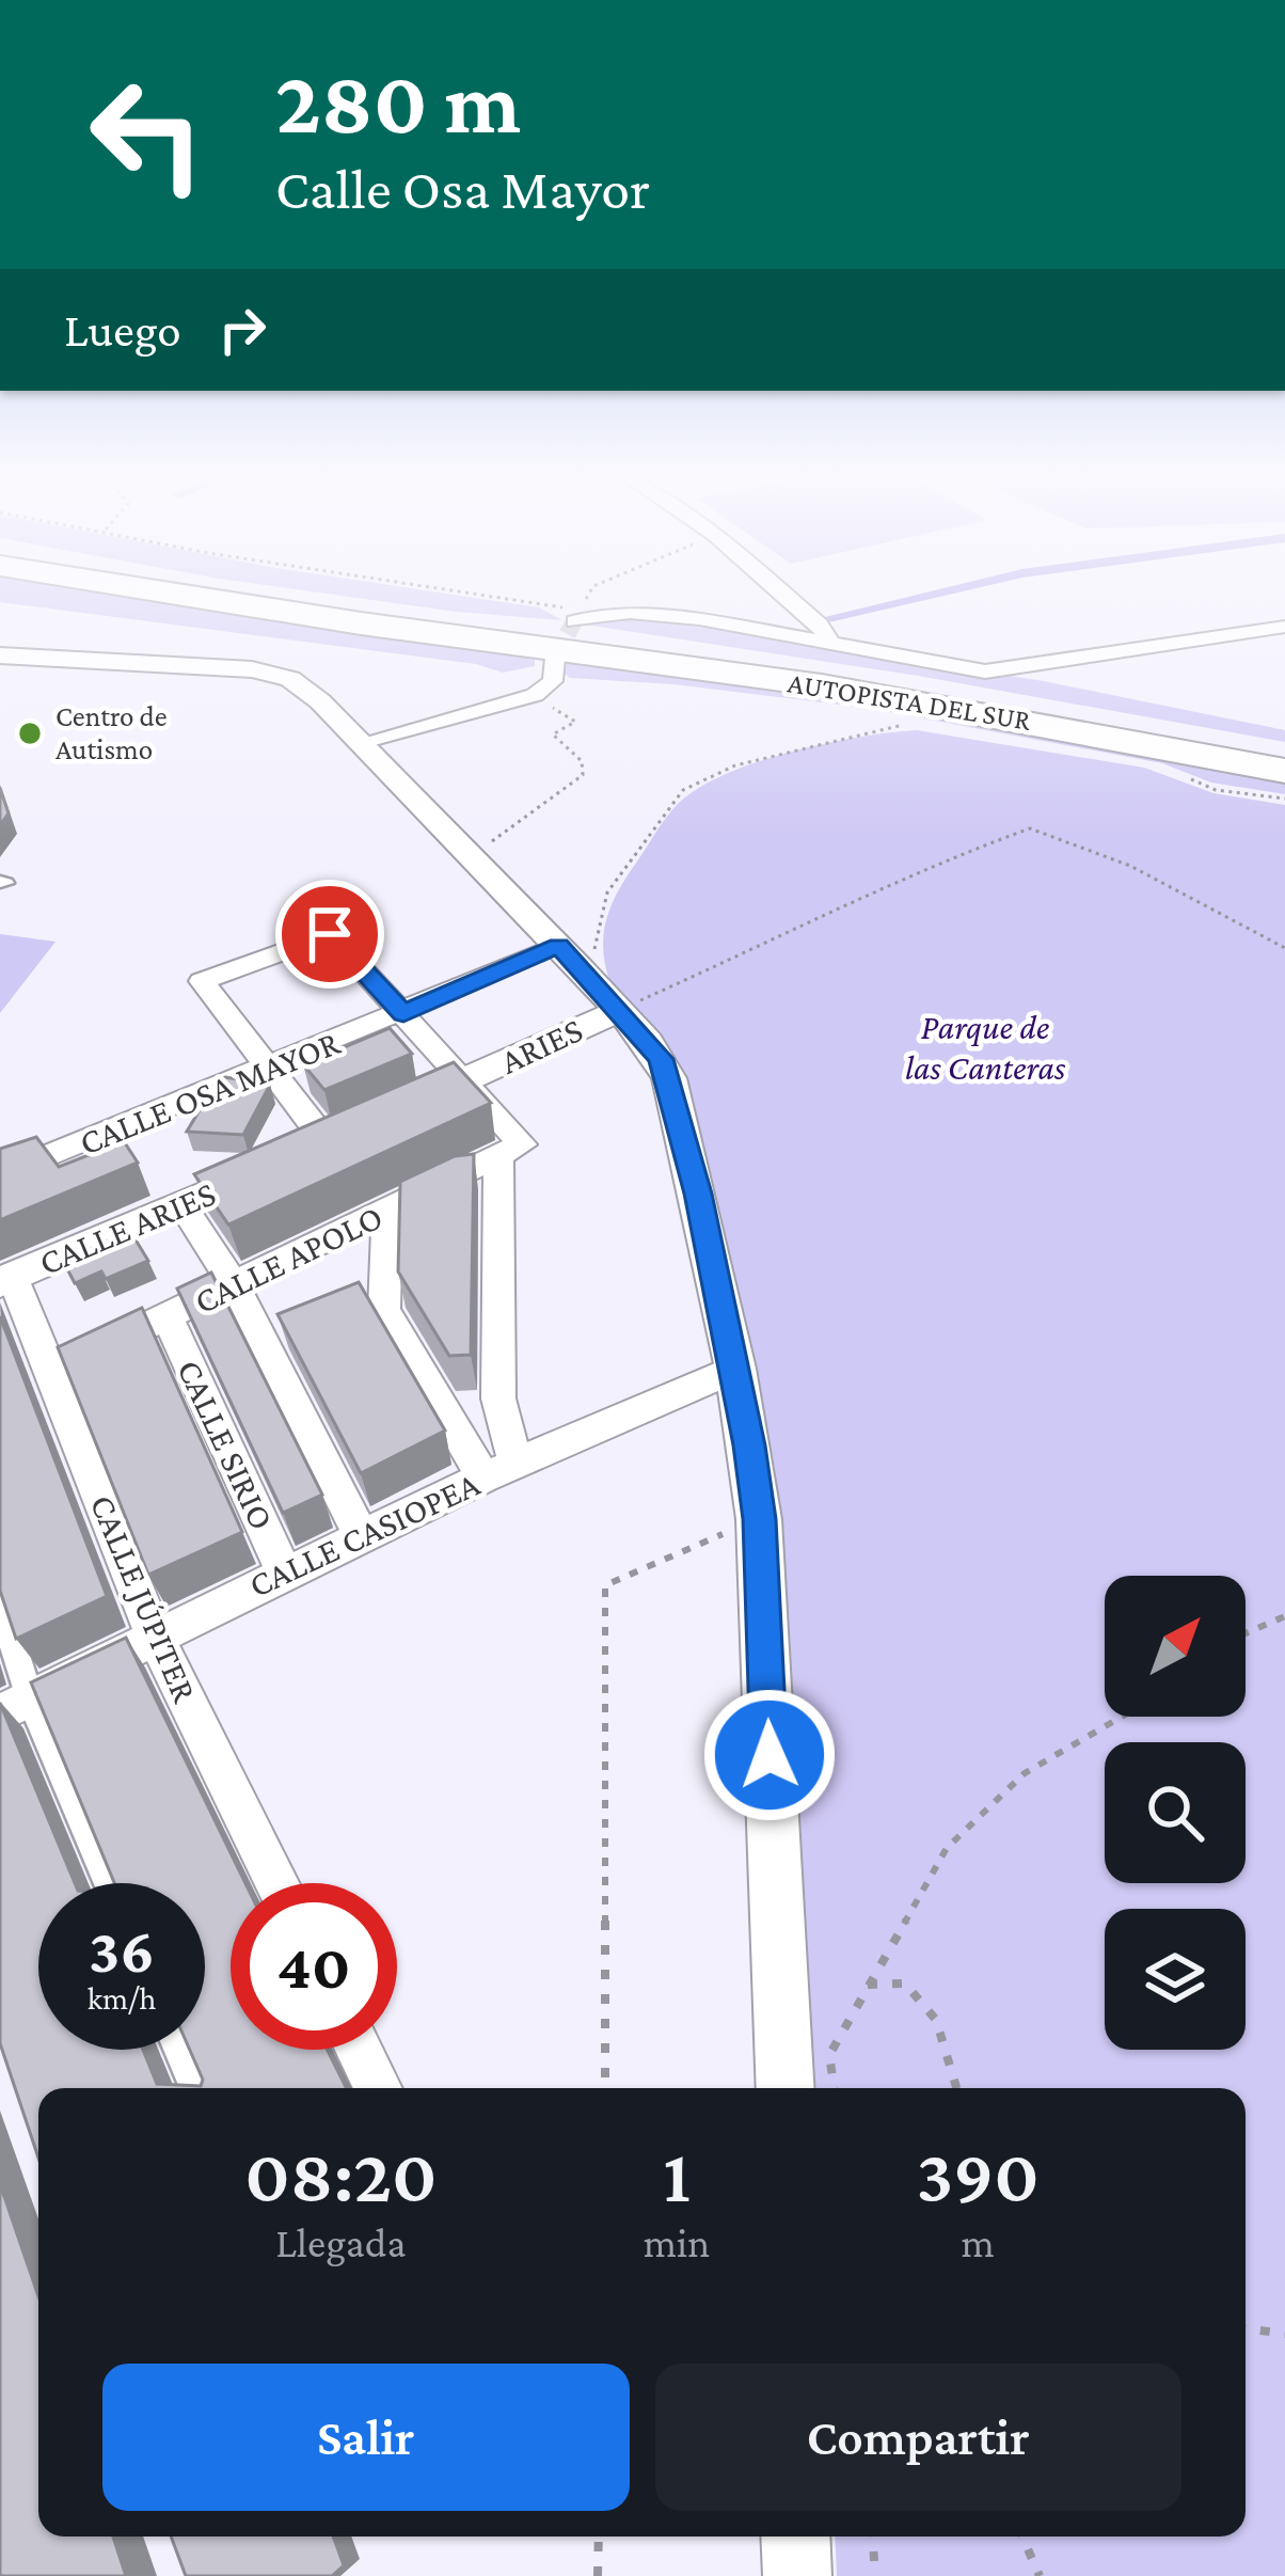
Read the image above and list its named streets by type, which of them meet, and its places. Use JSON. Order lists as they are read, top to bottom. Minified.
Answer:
{"streets":{"highway":["AUTOPISTA DEL SUR"],"street":["ARIES","CALLE OSA MAYOR","CALLE ARIES","CALLE APOLO","CALLE SIRIO","CALLE CASIOPEA","CALLE JÚPITER"]},"crossings":[["CALLE ARIES","CALLE JÚPITER"],["CALLE APOLO","CALLE SIRIO"],["CALLE APOLO","CALLE JÚPITER"],["CALLE SIRIO","CALLE CASIOPEA"],["CALLE CASIOPEA","CALLE JÚPITER"]],"parks":["Parque de las Canteras"],"places":["Centro de Autismo"],"north":"top right","page":{"turn":["280 m","Calle Osa Mayor"],"then":"Luego","speed":"36 km/h","limit":"40","eta":["08:20","Llegada","1","min","390","m"],"buttons":["Salir","Compartir"]}}
